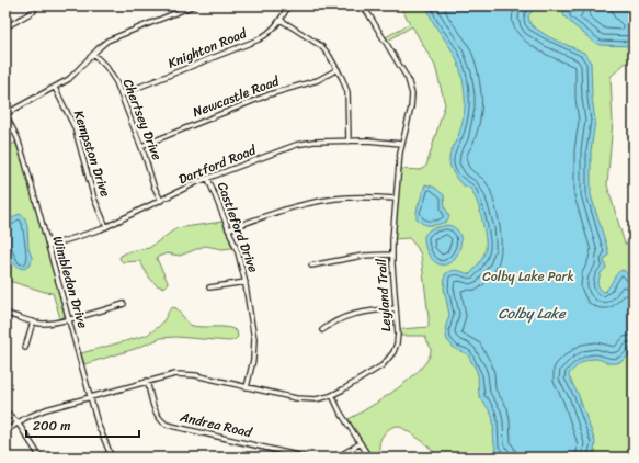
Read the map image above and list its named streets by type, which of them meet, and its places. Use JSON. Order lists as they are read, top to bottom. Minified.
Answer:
{"streets":{"street":["Knighton Road","Newcastle Road","Chertsey Drive","Kempston Drive","Dartford Road","Castleford Drive","Wimbledon Drive","Leyland Trail","Andrea Road"]},"crossings":[["Knighton Road","Chertsey Drive"],["Newcastle Road","Chertsey Drive"],["Chertsey Drive","Dartford Road"],["Kempston Drive","Dartford Road"],["Dartford Road","Castleford Drive"],["Dartford Road","Wimbledon Drive"],["Dartford Road","Leyland Trail"],["Castleford Drive","Leyland Trail"],["Wimbledon Drive","Leyland Trail"],["Leyland Trail","Andrea Road"]],"water":["Colby Lake"],"parks":["Colby Lake Park"],"scale_bar":"200 m"}
